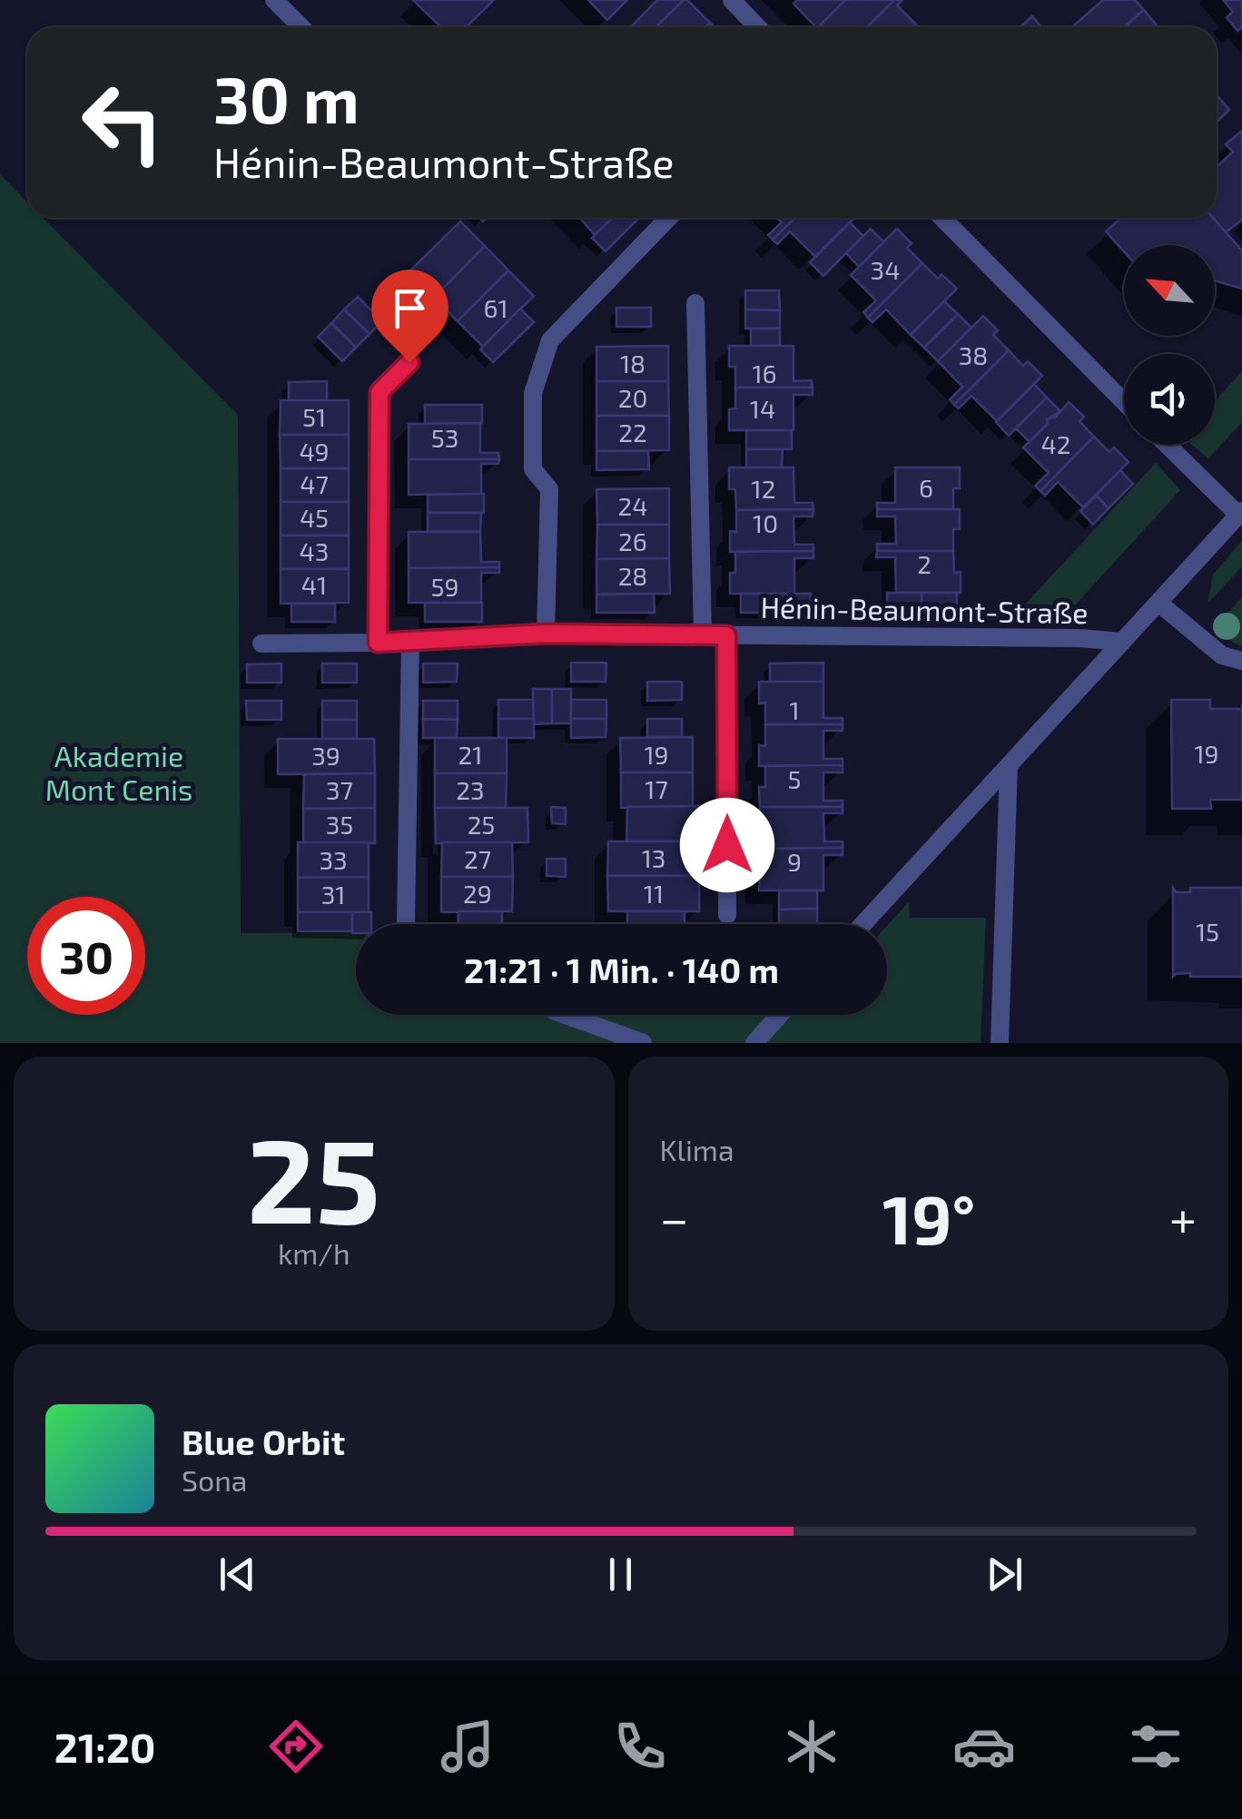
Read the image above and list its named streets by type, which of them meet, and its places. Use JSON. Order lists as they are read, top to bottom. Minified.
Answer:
{"streets":{"street":["Hénin-Beaumont-Straße"]},"parks":["Akademie Mont Cenis"],"house_numbers":["34","61","38","18","16","20","14","51","22","53","42","49","47","6","12","24","45","10","26","43","2","28","41","59","1","19","21","19","39","5","17","37","23","35","25","13","27","33","9","29","11","31","15"],"north":"top left","page":{"turn":["30 m","Hénin-Beaumont-Straße"],"limit":"30","trip":"21:21 · 1 Min. · 140 m","tile":[["25","km/h"],"Klima"],"heat":["−","19°","+"],"song":["Blue Orbit","Sona"],"tabs":"21:20"}}
